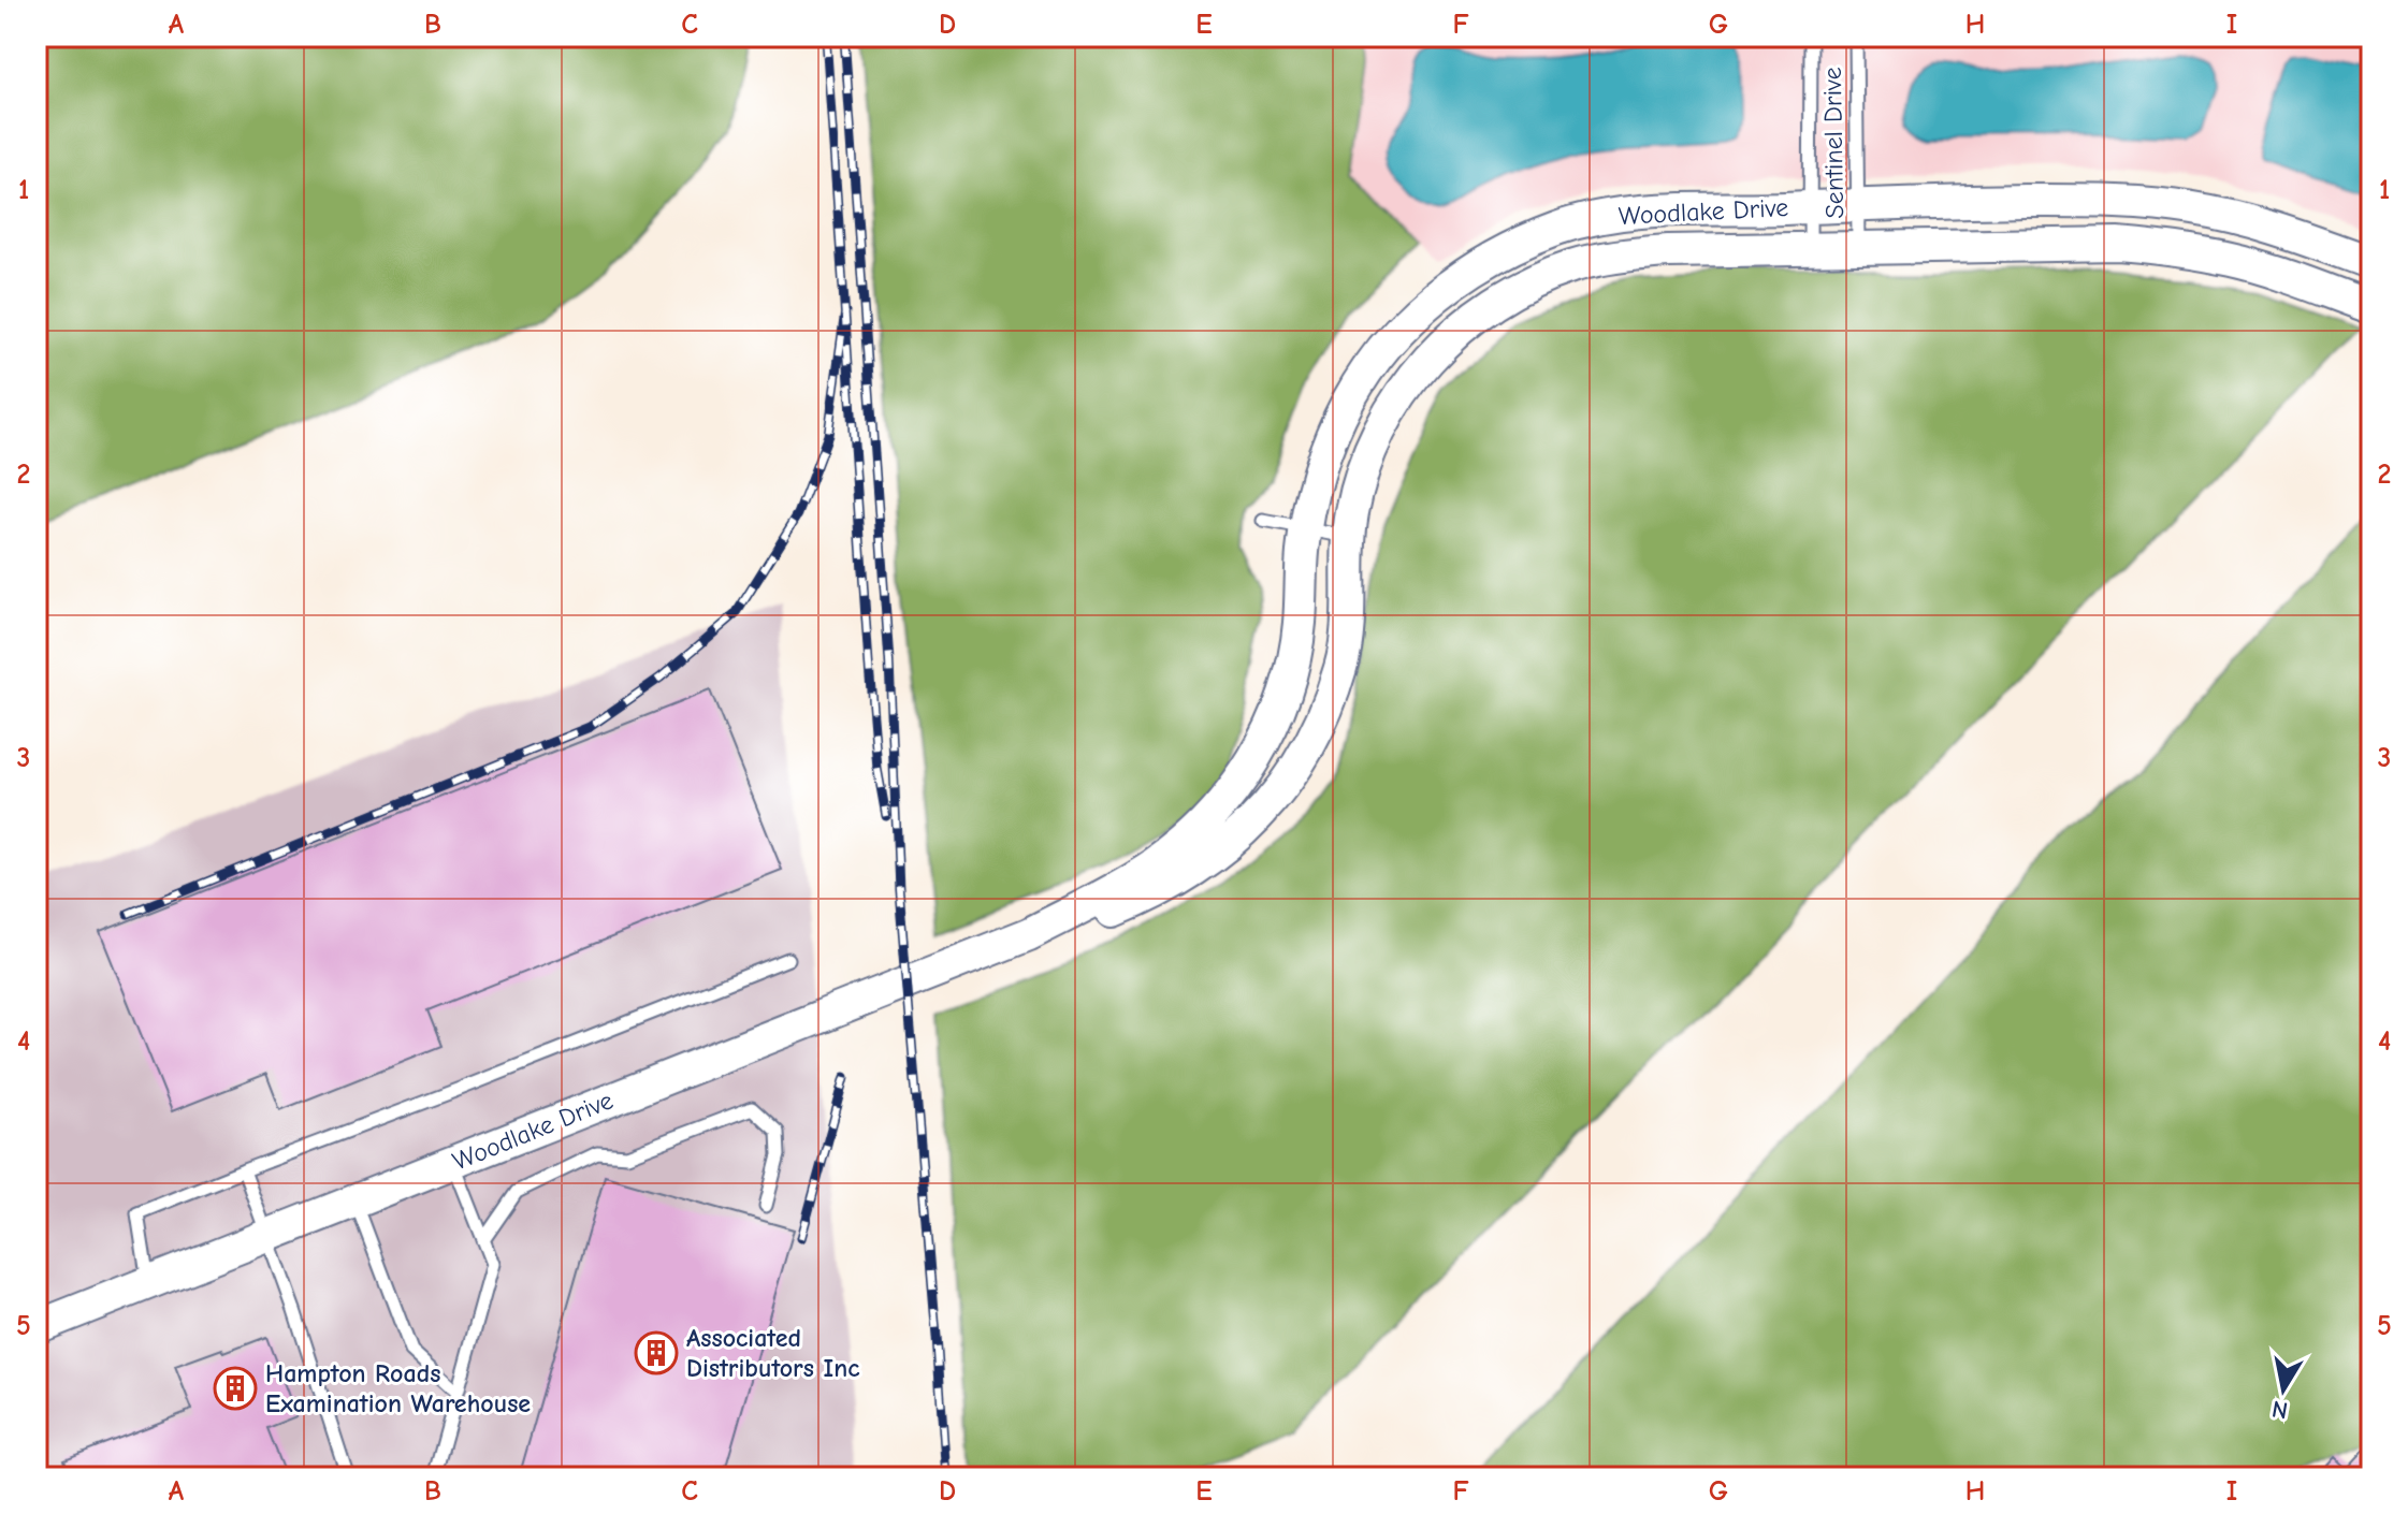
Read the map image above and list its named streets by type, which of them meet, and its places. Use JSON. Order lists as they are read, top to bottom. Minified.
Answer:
{"streets":{"street":["Woodlake Drive"],"lane":["Sentinel Drive"]},"crossings":[["Sentinel Drive","Woodlake Drive"]],"places":{"building":["Associated Distributors Inc","Hampton Roads Examination Warehouse"]},"north":"bottom","grid":{"columns":["A","B","C","D","E","F","G","H","I"],"rows":["1","2","3","4","5"]}}
